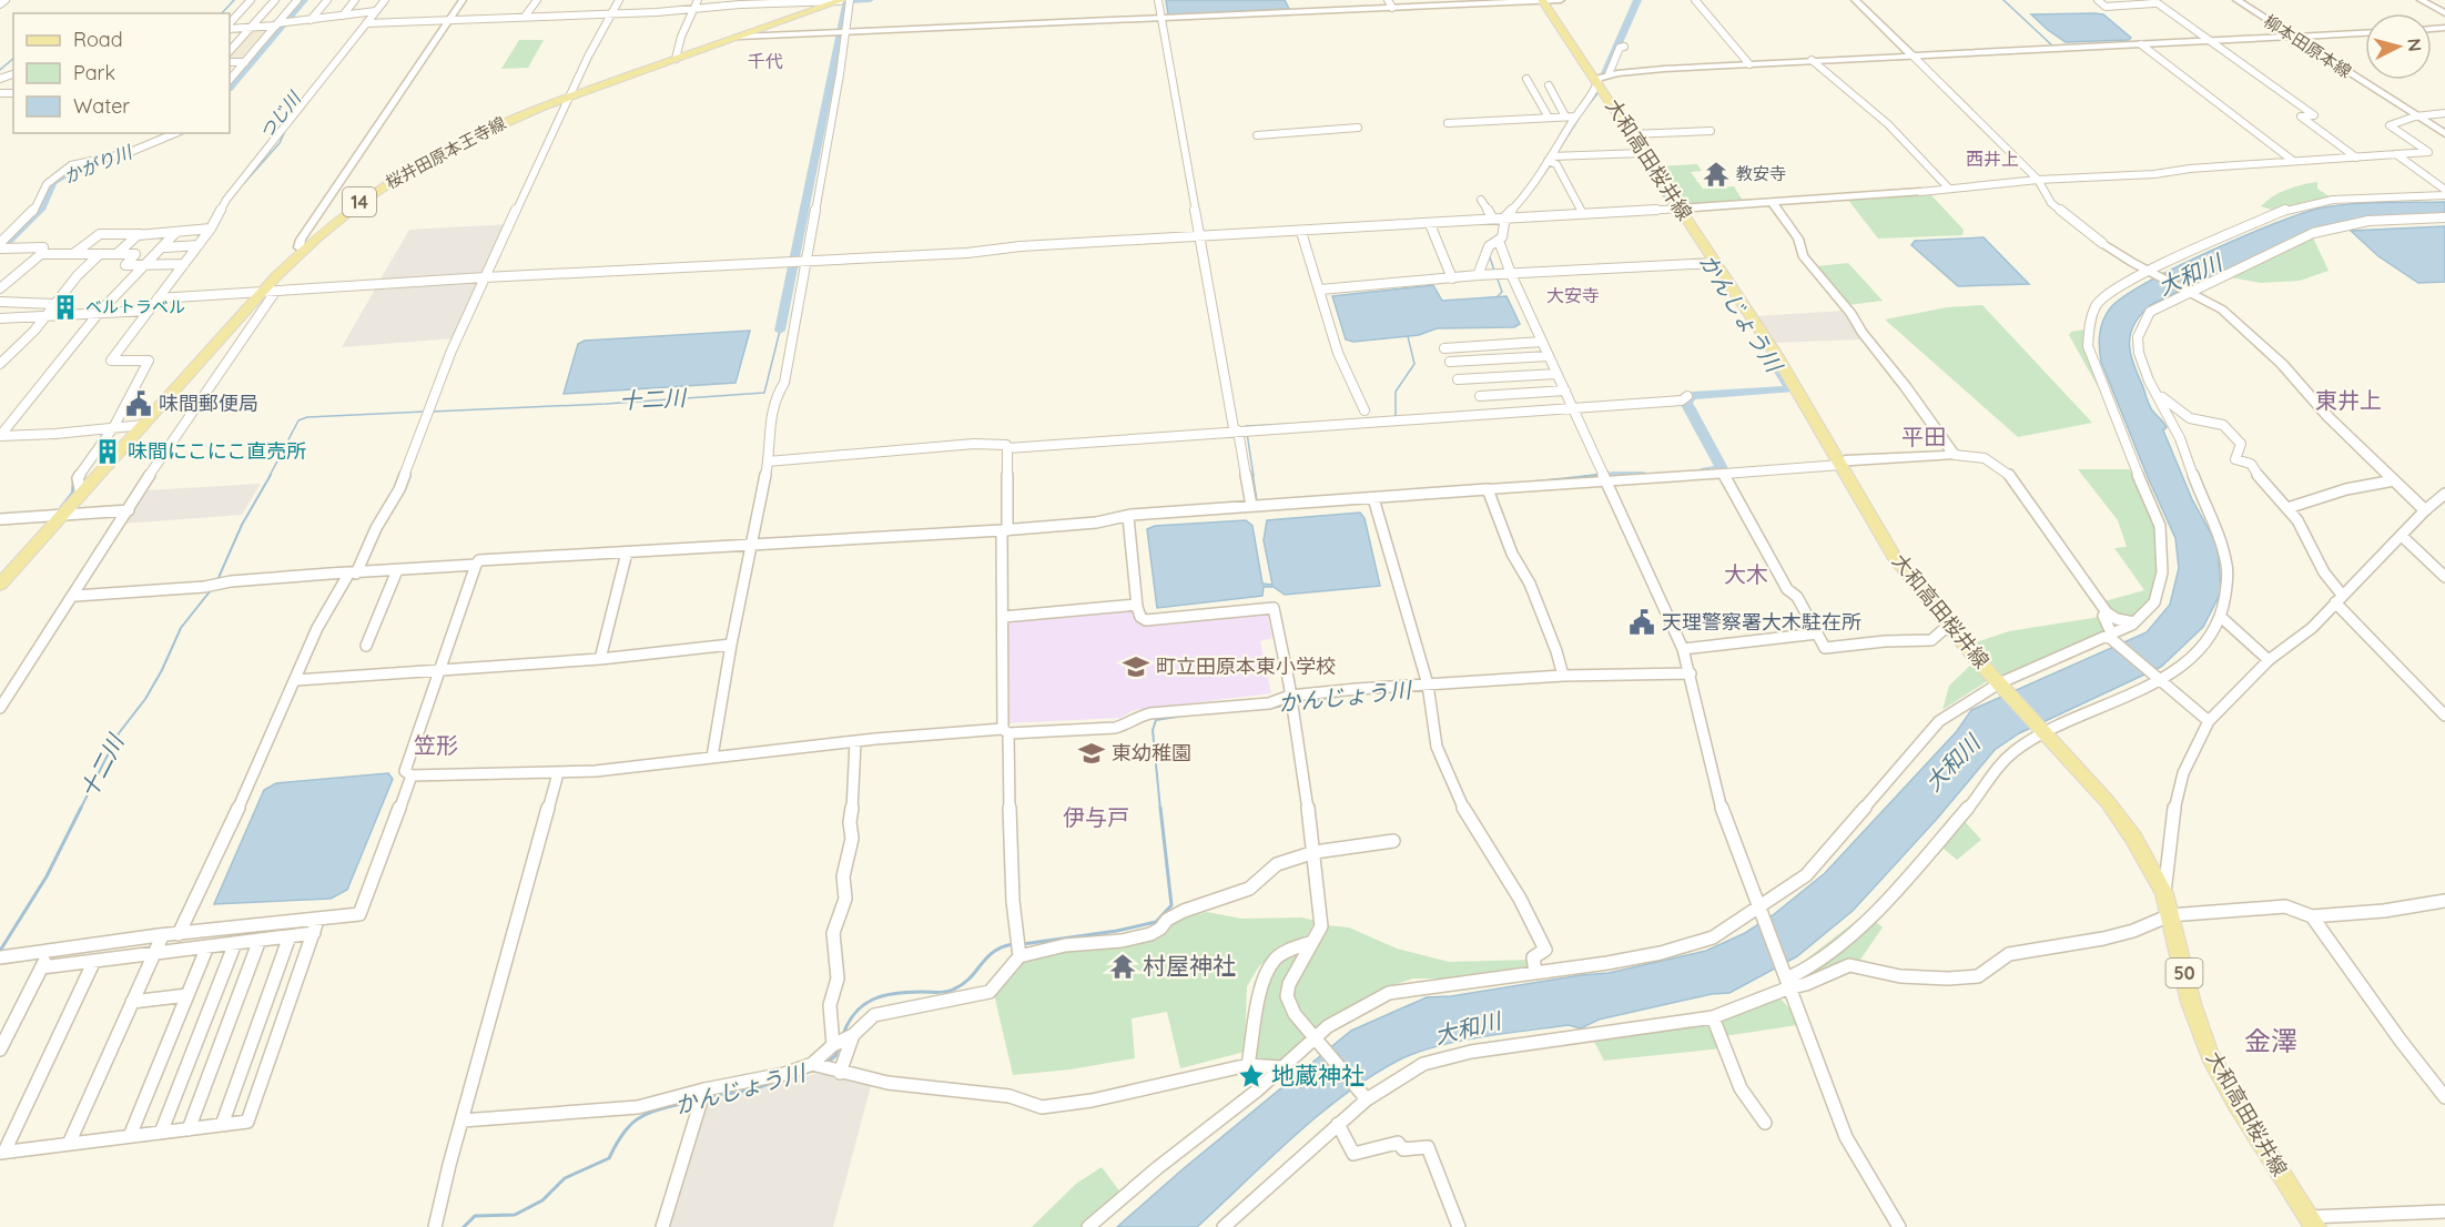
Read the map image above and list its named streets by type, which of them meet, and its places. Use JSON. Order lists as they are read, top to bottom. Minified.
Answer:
{"streets":{"main road":["桜井田原本王寺線","大和高田桜井線","14","50"],"street":["柳本田原本線"]},"districts":["千代","西井上","大安寺","東井上","平田","大木","笠形","伊与戸","金澤"],"water":["つじ川","かがり川","大和川","かんじょう川","十二川"],"places":{"temple":["教安寺","村屋神社"],"building":["ベルトラベル","味間にこにこ直売所"],"public building":["味間郵便局","天理警察署大木駐在所"],"school or university":["町立田原本東小学校","東幼稚園"],"place":["地蔵神社"]},"legend":["Road","Park","Water"],"north":"right"}
